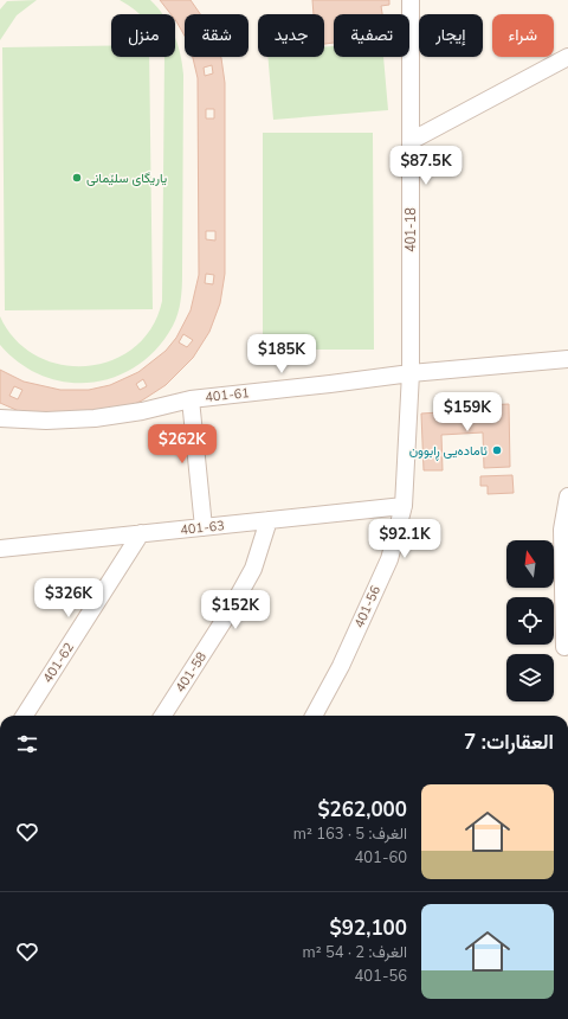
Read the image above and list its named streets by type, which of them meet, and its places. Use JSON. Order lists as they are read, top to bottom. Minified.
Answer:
{"streets":{"street":["401-18","401-61","401-63","401-56","401-62","401-58"]},"crossings":[["401-18","401-61"],["401-18","401-56"],["401-61","401-56"],["401-63","401-56"],["401-63","401-62"],["401-63","401-58"]],"places":["یاریگای سلێمانی","ئامادەیی ڕابوون"],"north":"top","page":{"chip":["شراء","إيجار","تصفية","جديد","شقة","منزل"],"price":["$87.5K","$185K","$159K","$262K","$92.1K","$326K","$152K"],"heading":"العقارات: 7","list":[{"name":"$262,000","note":"الغرف: 5 · 163 m² · 401-60"},{"name":"$92,100","note":"الغرف: 2 · 54 m² · 401-56"}]}}
